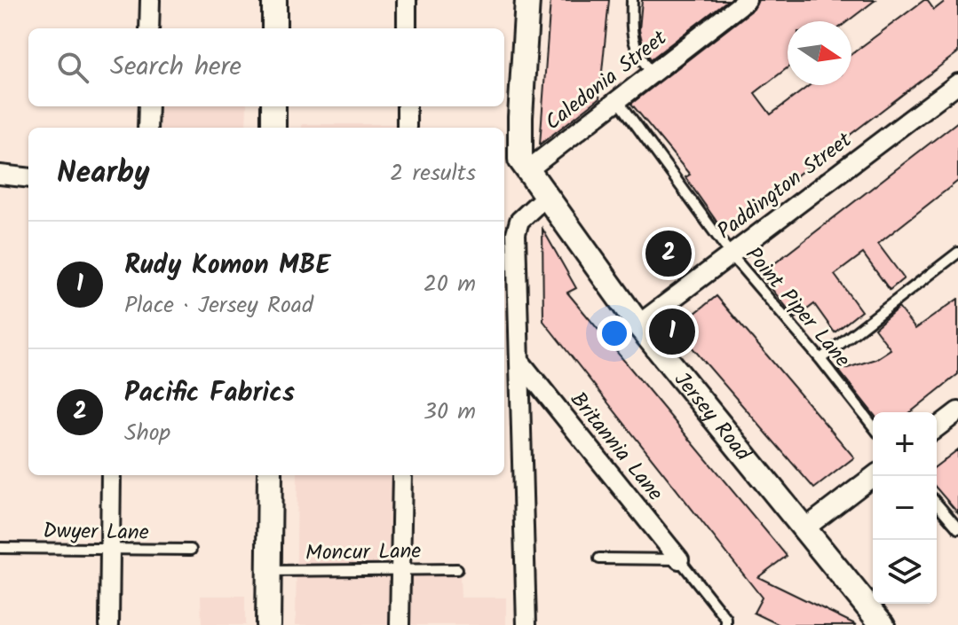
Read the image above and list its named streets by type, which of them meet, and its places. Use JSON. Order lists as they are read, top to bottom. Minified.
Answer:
{"streets":{"street":["Caledonia Street","Paddington Street","Jersey Road","Britannia Lane"],"lane":["Point Piper Lane","Dwyer Lane","Moncur Lane"]},"crossings":[["Caledonia Street","Point Piper Lane"],["Caledonia Street","Jersey Road"],["Paddington Street","Point Piper Lane"],["Paddington Street","Jersey Road"]],"north":"right","page":{"search":"Search here","heading":["Nearby","2 results"],"list":[{"mark":"1","name":"Rudy Komon MBE","note":"Place · Jersey Road","value":"20 m"},{"mark":"2","name":"Pacific Fabrics","note":"Shop","value":"30 m"}],"pins":["2","1"],"map_buttons":["+","−"]}}
